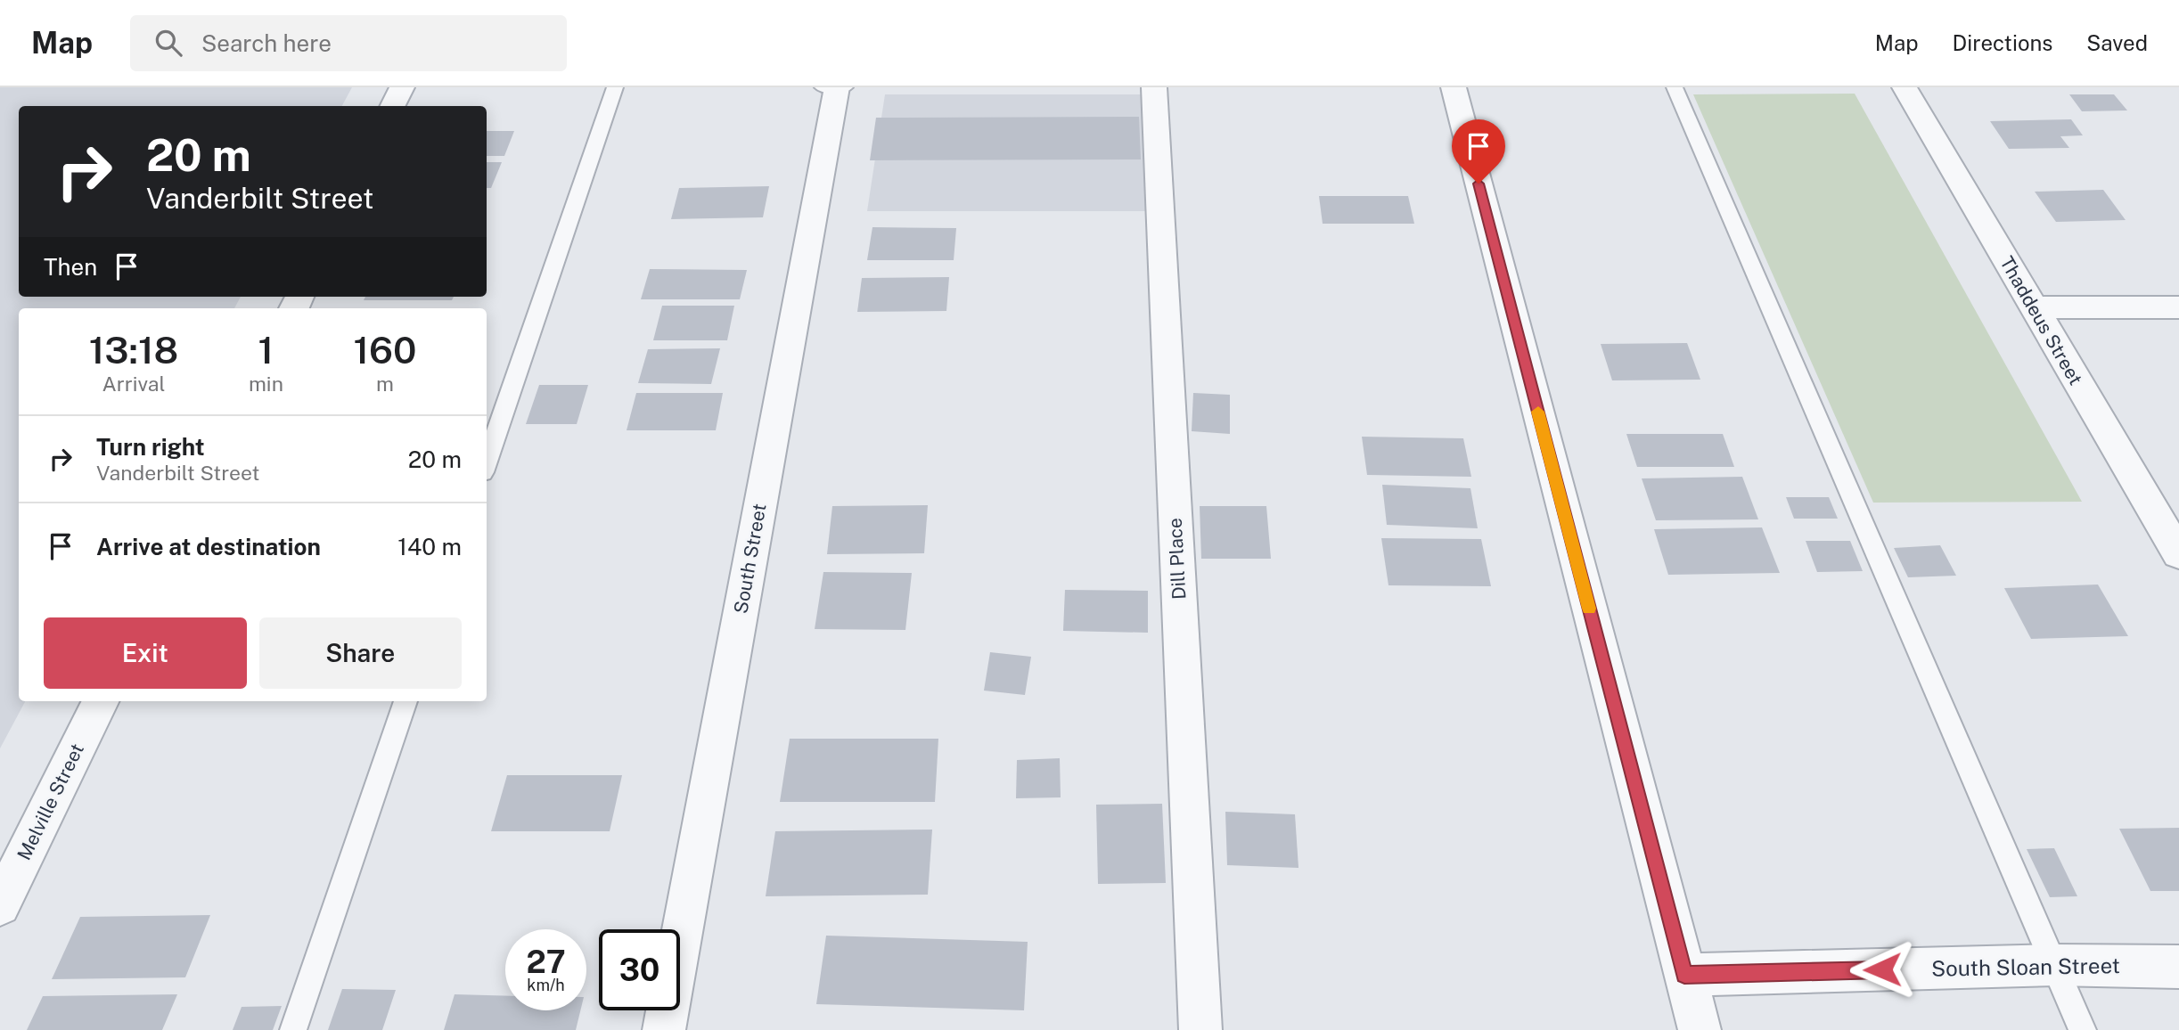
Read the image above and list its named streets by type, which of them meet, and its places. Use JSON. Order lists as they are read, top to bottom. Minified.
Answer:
{"streets":{"street":["Thaddeus Street","South Street","Dill Place","Melville Street","South Sloan Street"]},"page":{"header":"Map","search":"Search here","nav":["Map","Directions","Saved"],"turn":["20 m","Vanderbilt Street"],"then":"Then","eta":["13:18","Arrival","1","min","160","m"],"list":[{"name":"Turn right","note":"Vanderbilt Street","value":"20 m"},{"name":"Arrive at destination","value":"140 m"}],"buttons":["Exit","Share"],"speed":"27 km/h","limit":"30"}}
